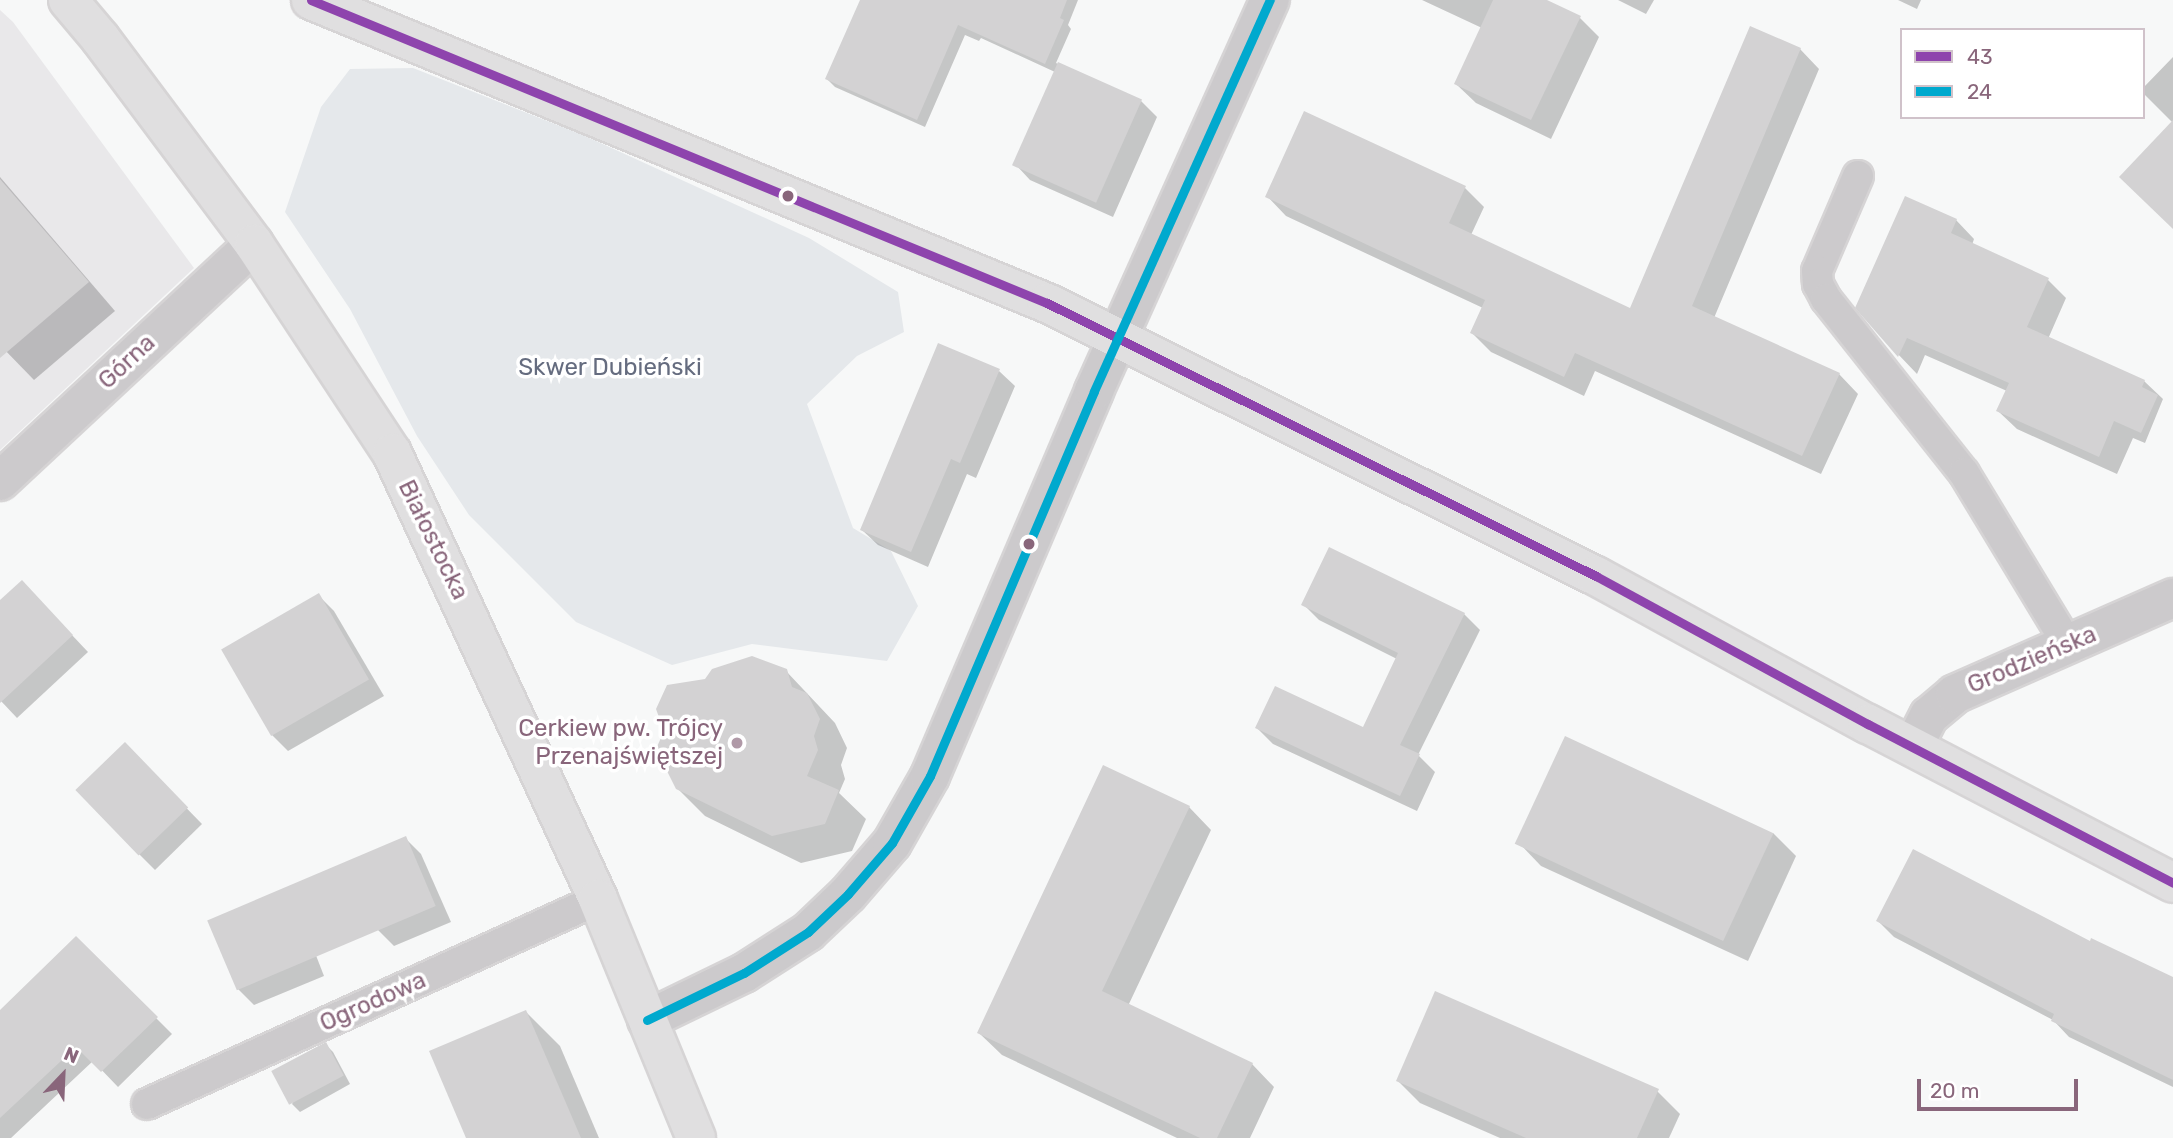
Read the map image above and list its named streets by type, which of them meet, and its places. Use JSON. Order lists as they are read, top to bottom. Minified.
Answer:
{"streets":{"street":["Górna","Białostocka","Grodzieńska"],"lane":["Ogrodowa"]},"crossings":[["Górna","Białostocka"],["Białostocka","Ogrodowa"]],"parks":["Skwer Dubieński"],"places":["Cerkiew pw. Trójcy Przenajświętszej"],"lines":["transit line 43","transit line 24"],"legend":["43","24"],"scale_bar":"20 m","north":"top right"}
